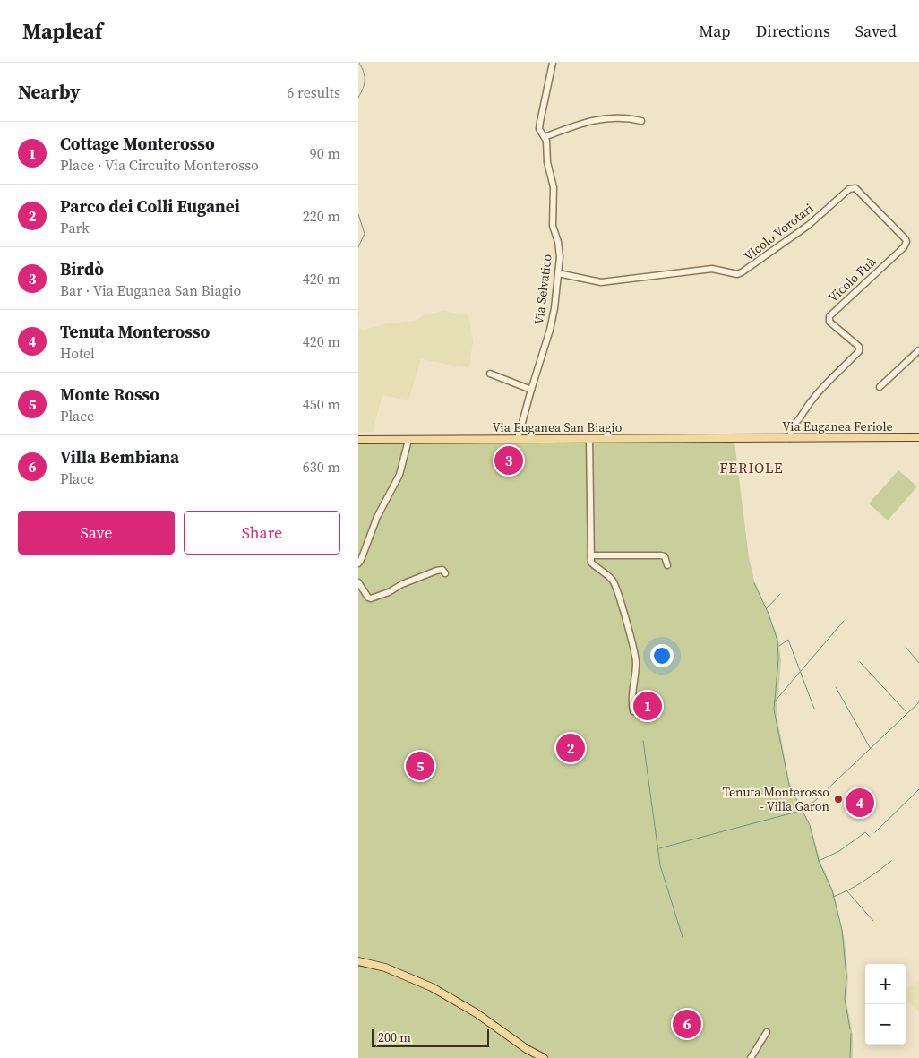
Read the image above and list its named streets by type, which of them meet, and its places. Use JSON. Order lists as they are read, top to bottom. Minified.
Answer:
{"streets":{"main road":["Via Euganea Feriole","Via Euganea San Biagio"],"street":["Vicolo Vorotari","Vicolo Fuà","Via Selvatico"]},"crossings":[["Vicolo Vorotari","Vicolo Fuà"],["Vicolo Vorotari","Via Selvatico"],["Vicolo Fuà","Via Euganea Feriole"],["Via Selvatico","Via Euganea San Biagio"],["Via Euganea Feriole","Via Euganea San Biagio"]],"districts":["FERIOLE"],"places":["Tenuta Monterosso - Villa Garon"],"scale_bar":"200 m","page":{"header":"Mapleaf","nav":["Map","Directions","Saved"],"heading":["Nearby","6 results"],"list":[{"mark":"1","name":"Cottage Monterosso","note":"Place · Via Circuito Monterosso","value":"90 m"},{"mark":"2","name":"Parco dei Colli Euganei","note":"Park","value":"220 m"},{"mark":"3","name":"Birdò","note":"Bar · Via Euganea San Biagio","value":"420 m"},{"mark":"4","name":"Tenuta Monterosso","note":"Hotel","value":"420 m"},{"mark":"5","name":"Monte Rosso","note":"Place","value":"450 m"},{"mark":"6","name":"Villa Bembiana","note":"Place","value":"630 m"}],"pins":["3","1","2","5","4","6"],"buttons":["Save","Share"],"map_buttons":["+","−"],"scale":"200 m"}}
